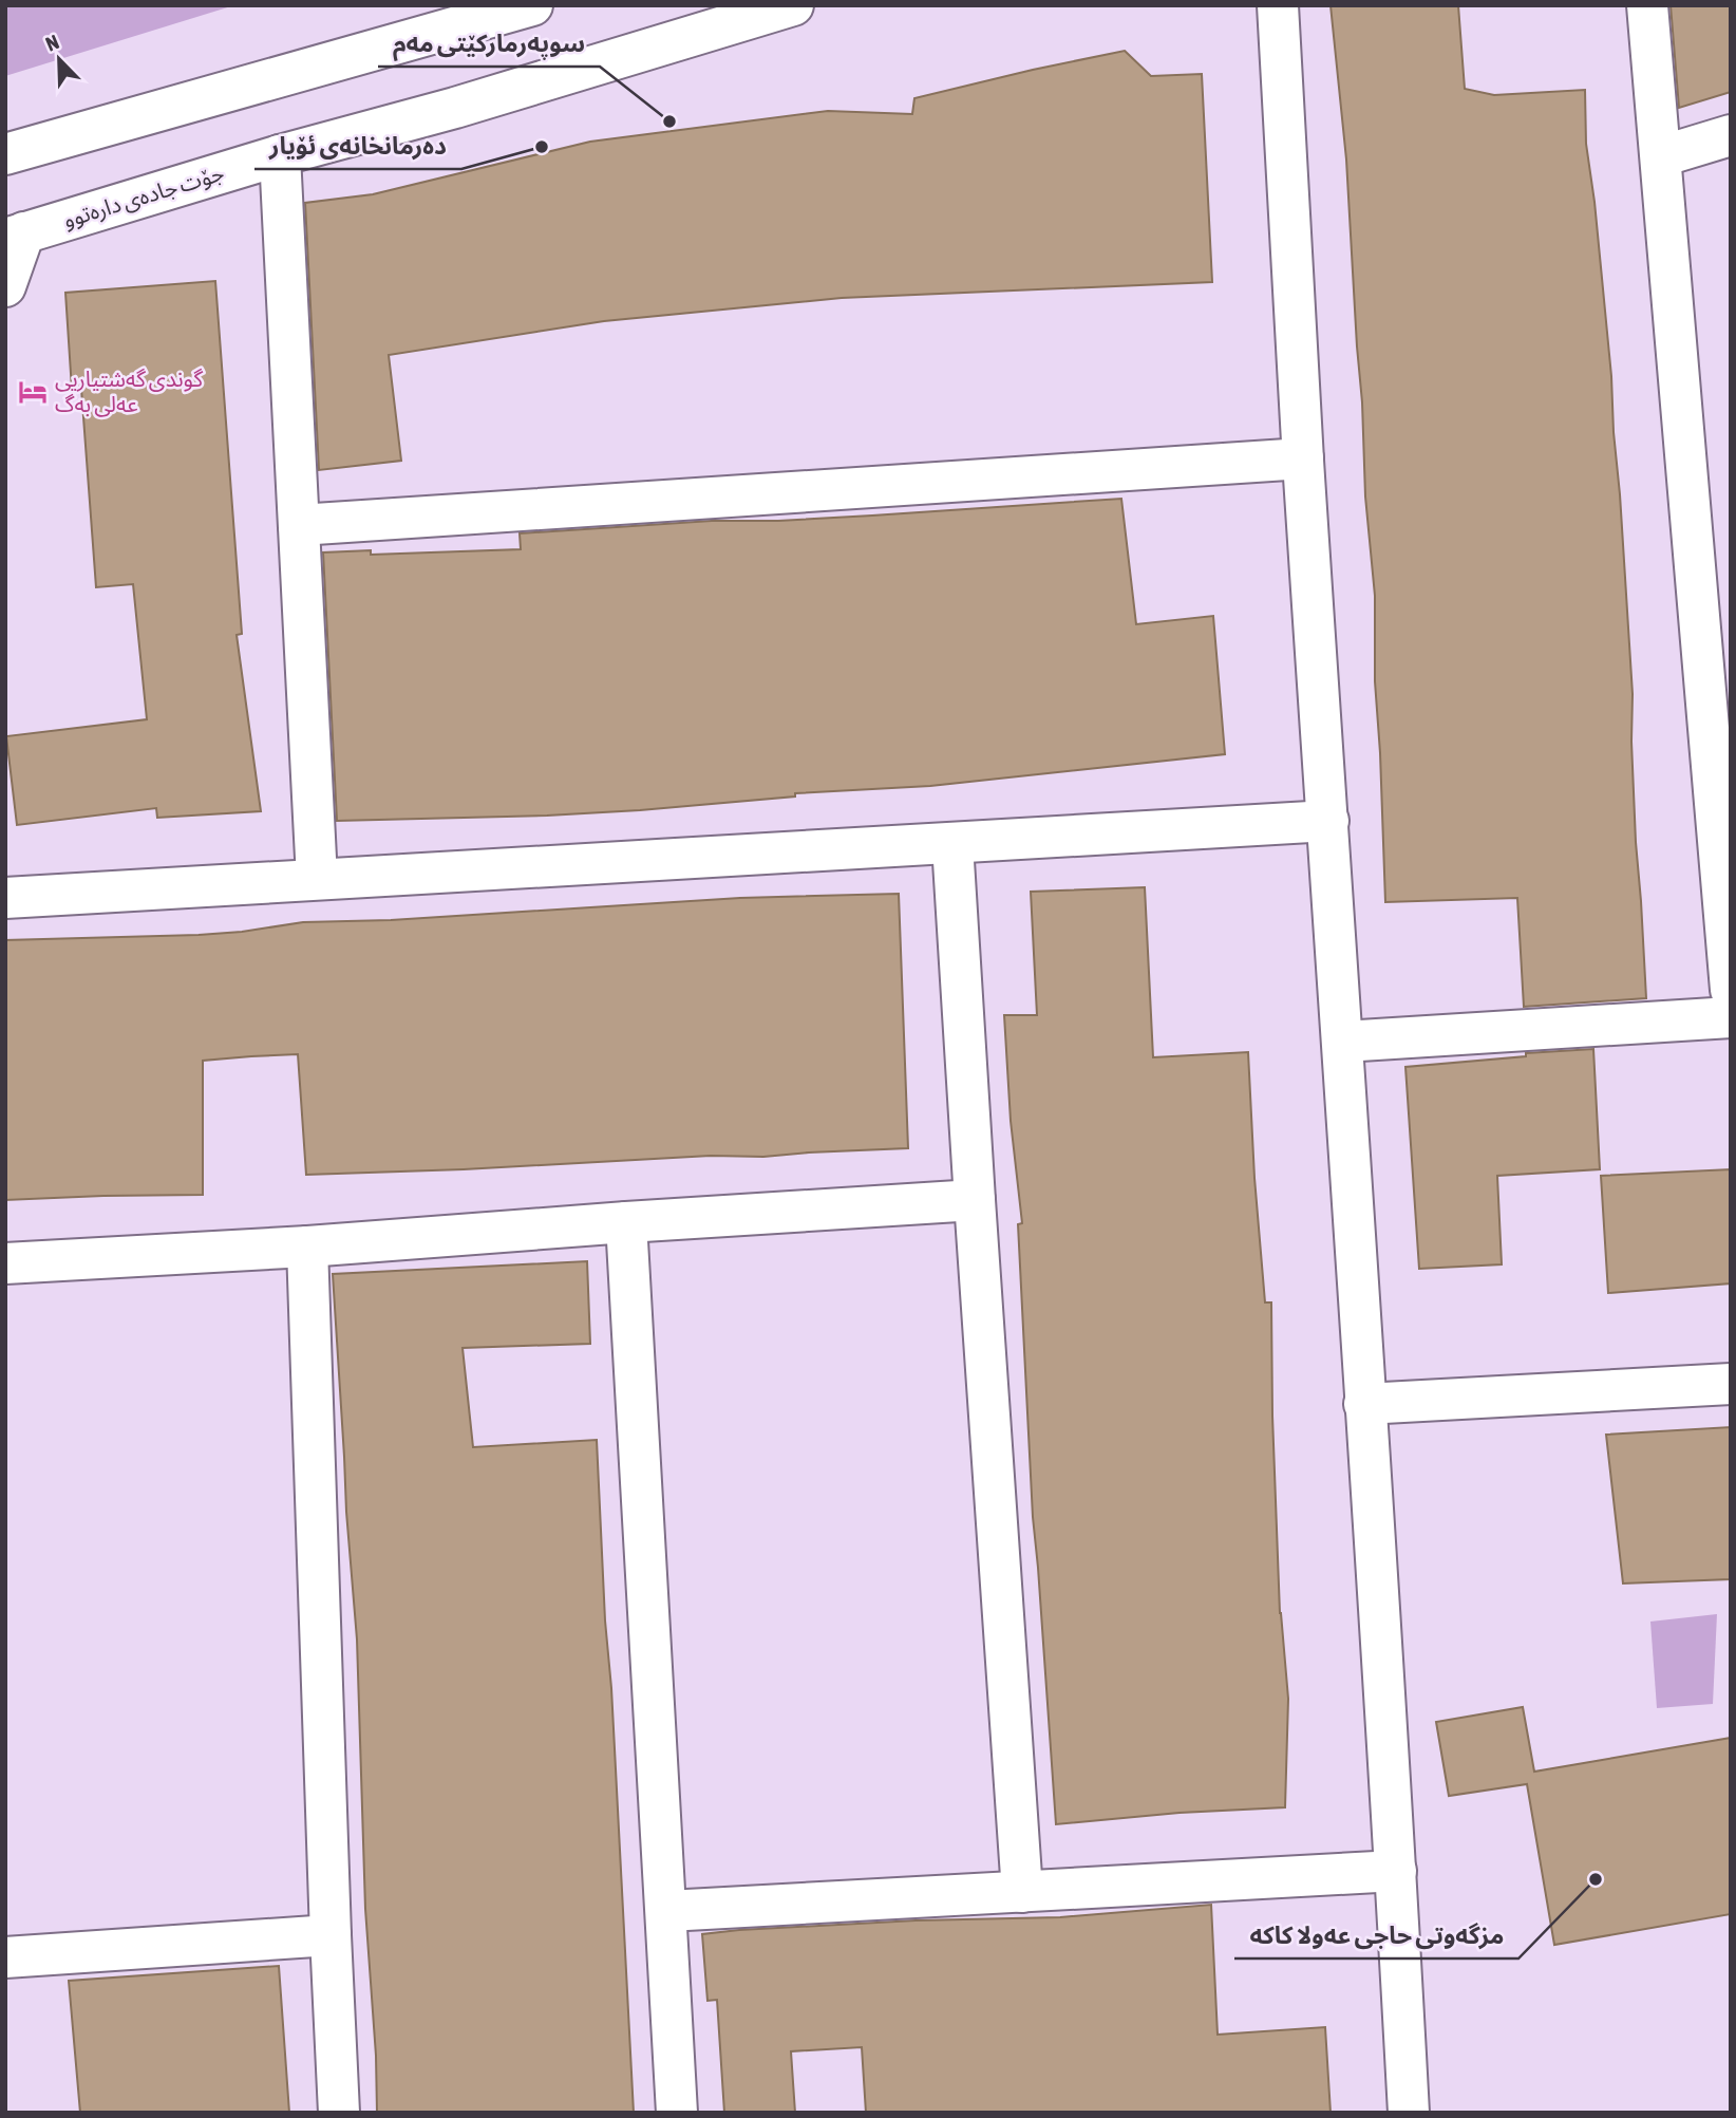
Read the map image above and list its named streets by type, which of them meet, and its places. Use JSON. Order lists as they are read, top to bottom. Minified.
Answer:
{"streets":{"street":["جۆت جادەی دارەتوو"]},"places":{"other":["سوپەرمارکێتی مەم","دەرمانخانەی ئۆیار","مزگەوتی حاجی عەولا کاکە"],"hotel":["گوندی گەشتیاریی عەلی بەگ"]},"north":"top left"}
